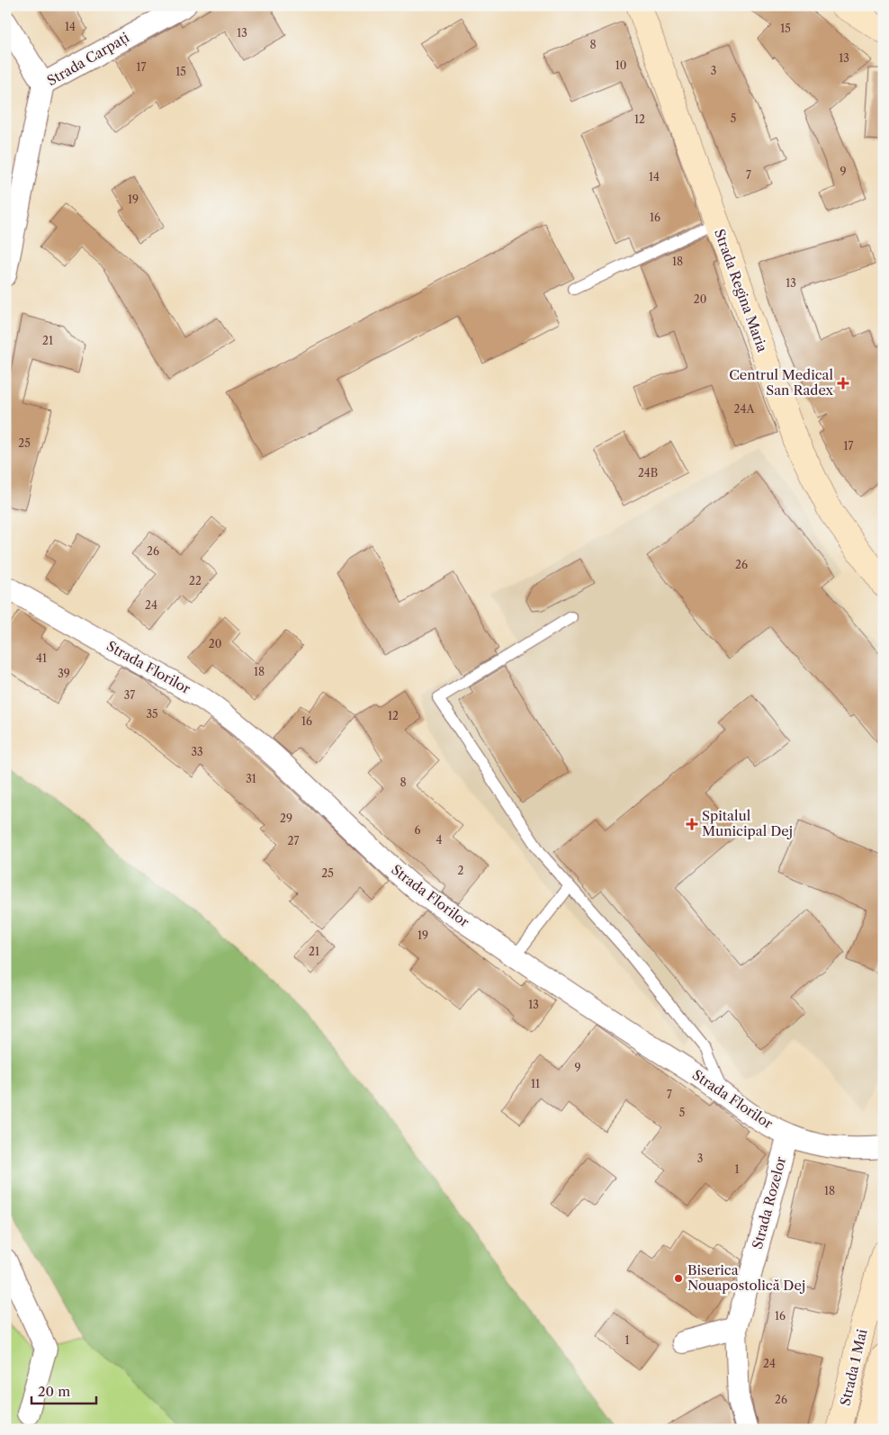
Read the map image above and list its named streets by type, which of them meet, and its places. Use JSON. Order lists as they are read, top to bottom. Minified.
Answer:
{"streets":{"street":["Strada Carpați","Strada Regina Maria","Strada Florilor","Strada Rozelor","Strada 1 Mai"]},"crossings":[["Strada Florilor","Strada Rozelor"]],"places":{"health":["Centrul Medical San Radex","Spitalul Municipal Dej"],"other":["Biserica Nouapostolică Dej"]},"house_numbers":["14","15","13","8","13","10","17","3","15","5","12","9","7","14","19","16","18","13","20","21","24A","25","17","24B","26","26","22","24","20","41","18","39","37","35","12","16","33","31","8","29","6","4","27","2","25","19","21","13","9","11","7","5","3","1","18","16","1","24","26"],"scale_bar":"20 m"}
